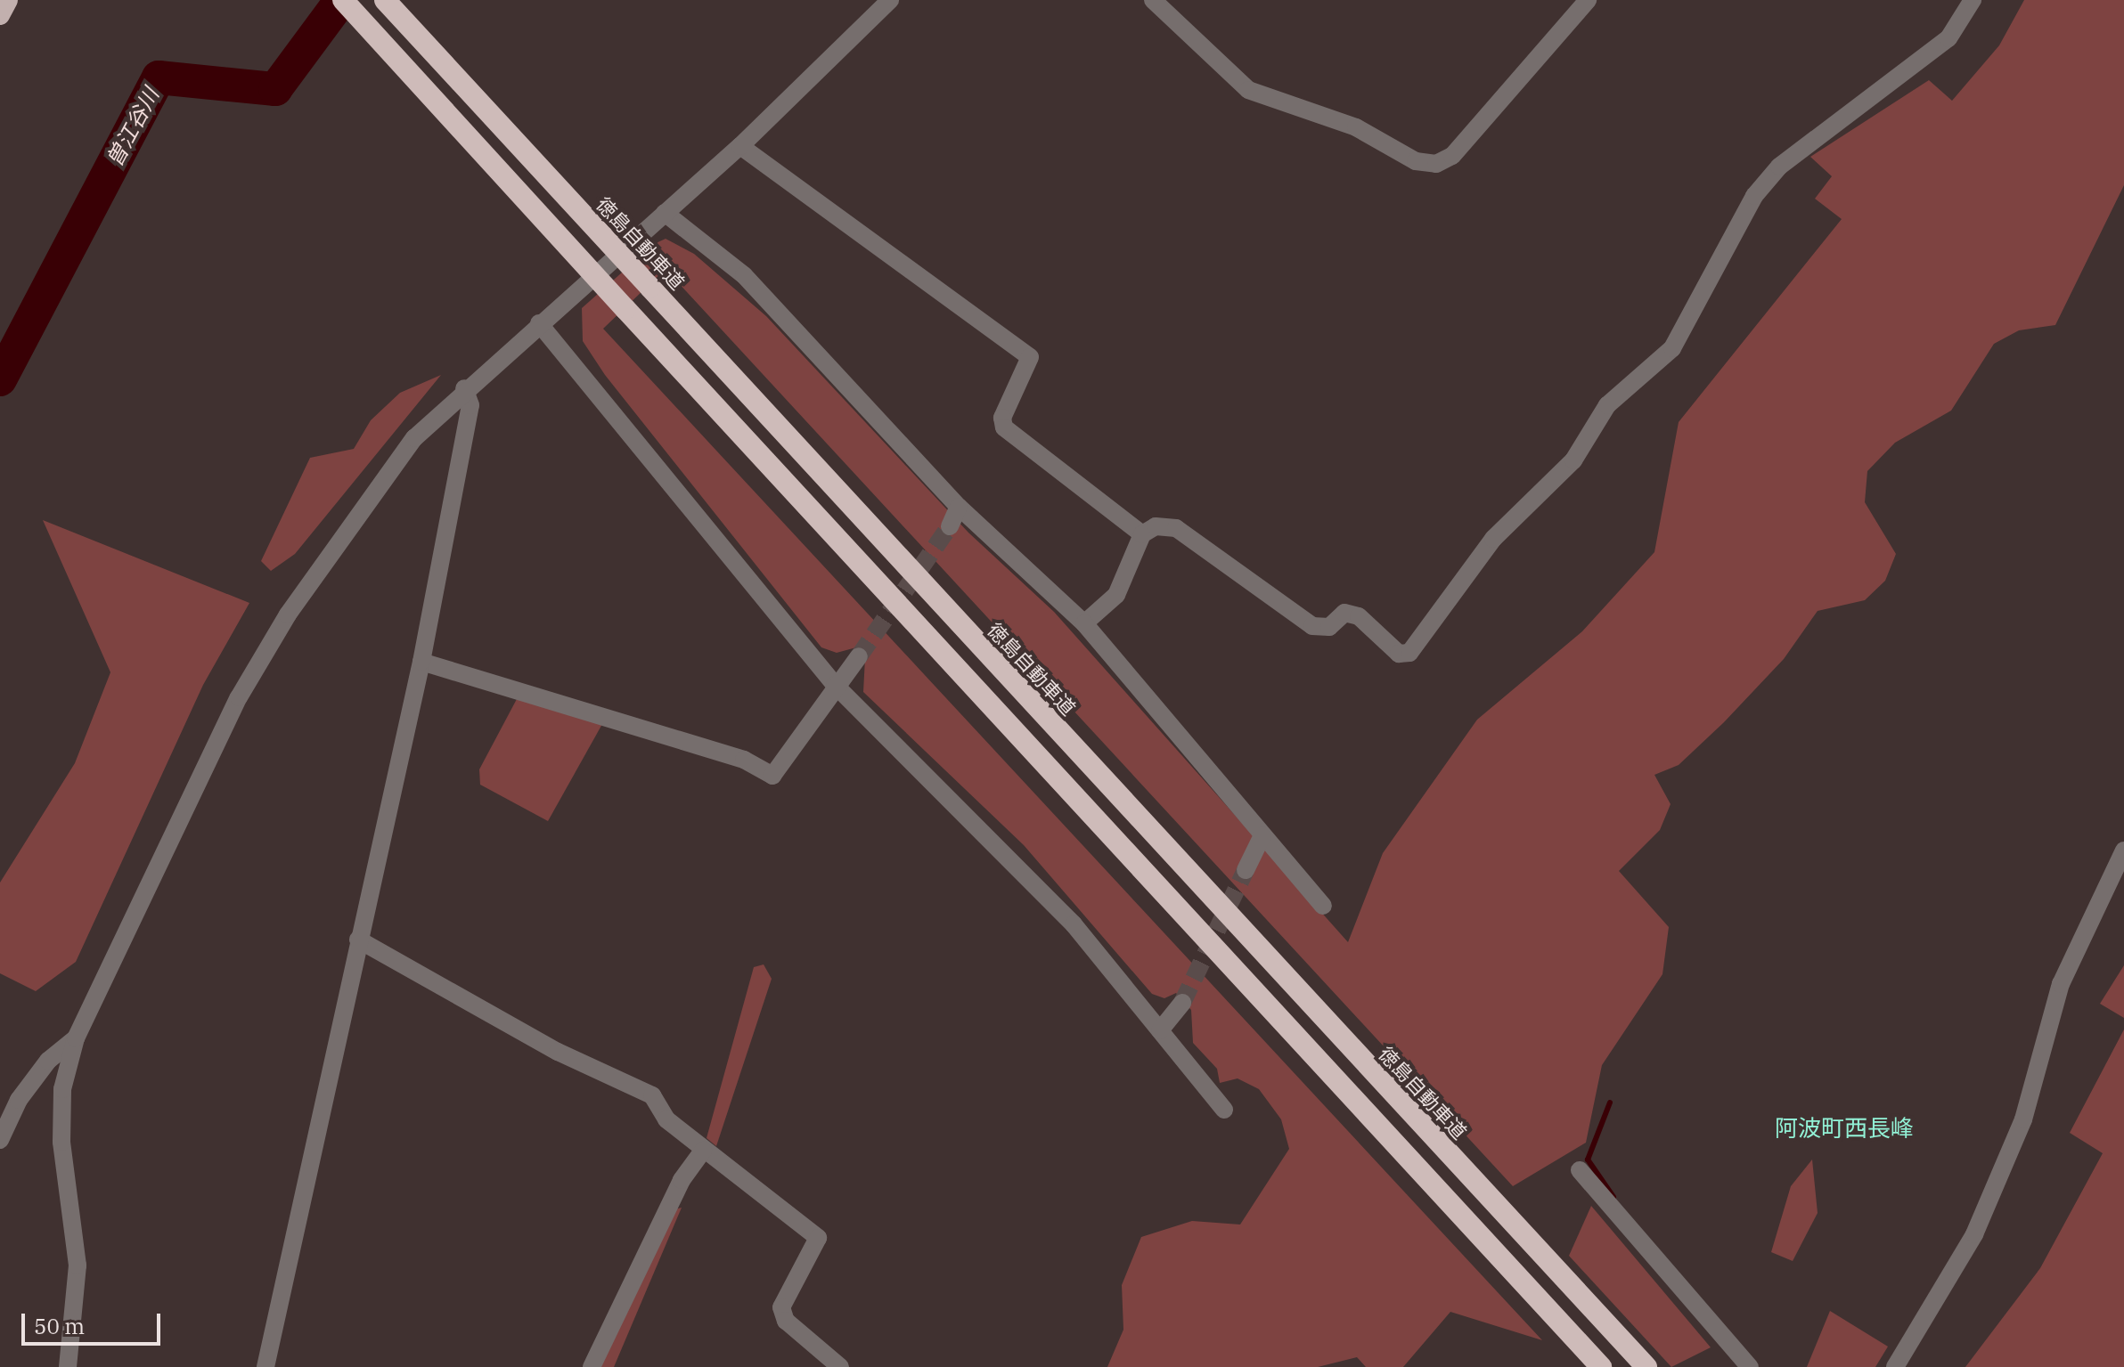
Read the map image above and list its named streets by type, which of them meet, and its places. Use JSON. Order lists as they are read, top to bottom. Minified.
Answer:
{"streets":{"highway":["徳島自動車道"]},"districts":["阿波町西長峰"],"water":["曽江谷川"],"scale_bar":"50 m"}
